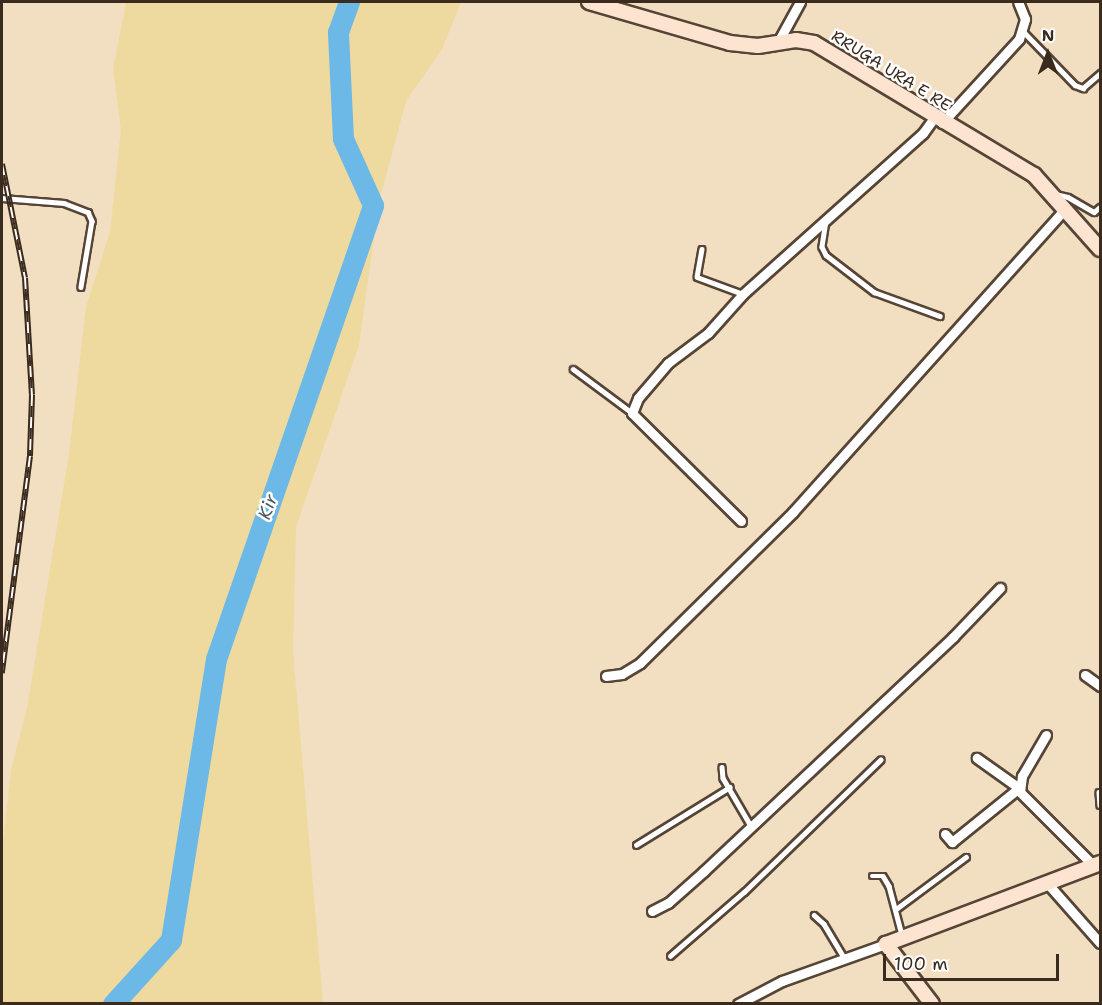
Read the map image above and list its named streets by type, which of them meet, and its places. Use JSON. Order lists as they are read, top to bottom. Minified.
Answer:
{"streets":{"street":["RRUGA URA E RE"]},"water":["Kir"],"scale_bar":"100 m","north":"top"}
